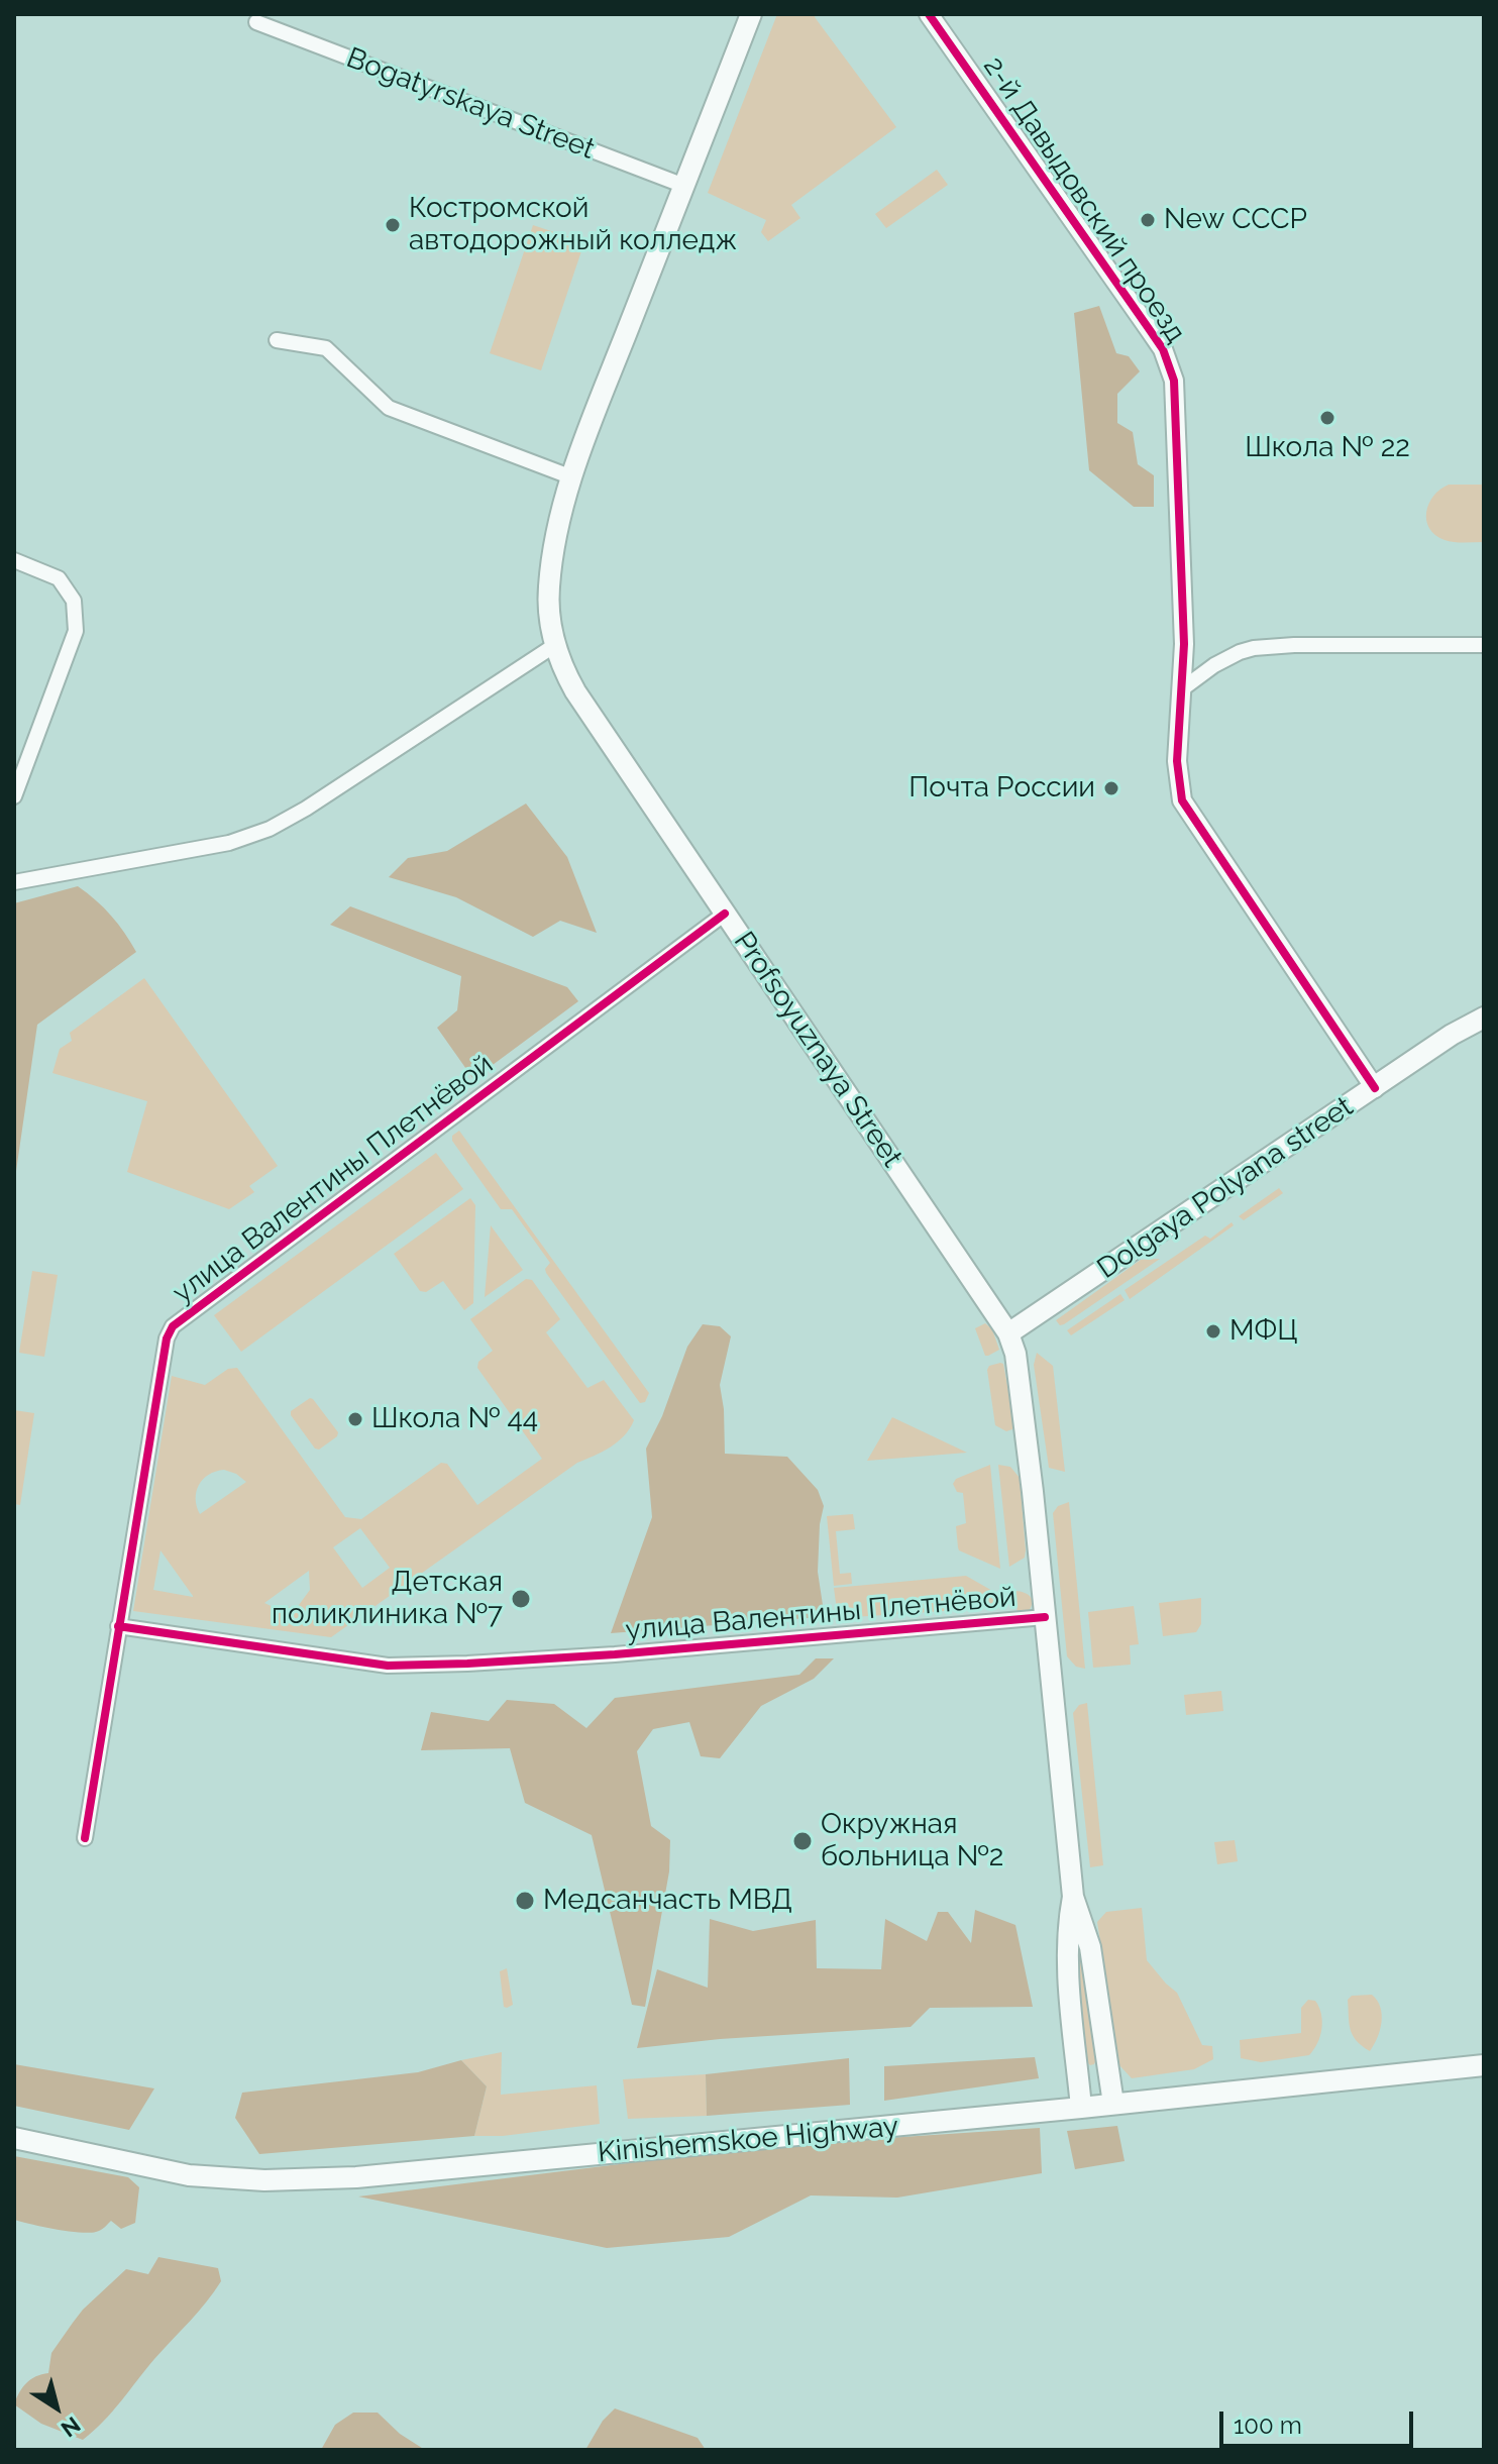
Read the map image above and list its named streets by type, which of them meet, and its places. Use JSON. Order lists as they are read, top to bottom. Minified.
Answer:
{"streets":{"main road":["Profsoyuznaya Street","Dolgaya Polyana street","Kinishemskoe Highway"],"street":["Bogatyrskaya Street","2-й Давыдовский проезд","улица Валентины Плетнёвой"]},"crossings":[["Bogatyrskaya Street","Profsoyuznaya Street"],["2-й Давыдовский проезд","Dolgaya Polyana street"],["Profsoyuznaya Street","улица Валентины Плетнёвой"],["Profsoyuznaya Street","Dolgaya Polyana street"]],"places":["New СССР","Костромской автодорожный колледж","Школа № 22","Почта России","МФЦ","Школа № 44","Детская поликлиника №7","Окружная больница №2","Медсанчасть МВД"],"scale_bar":"100 m","north":"bottom right"}
